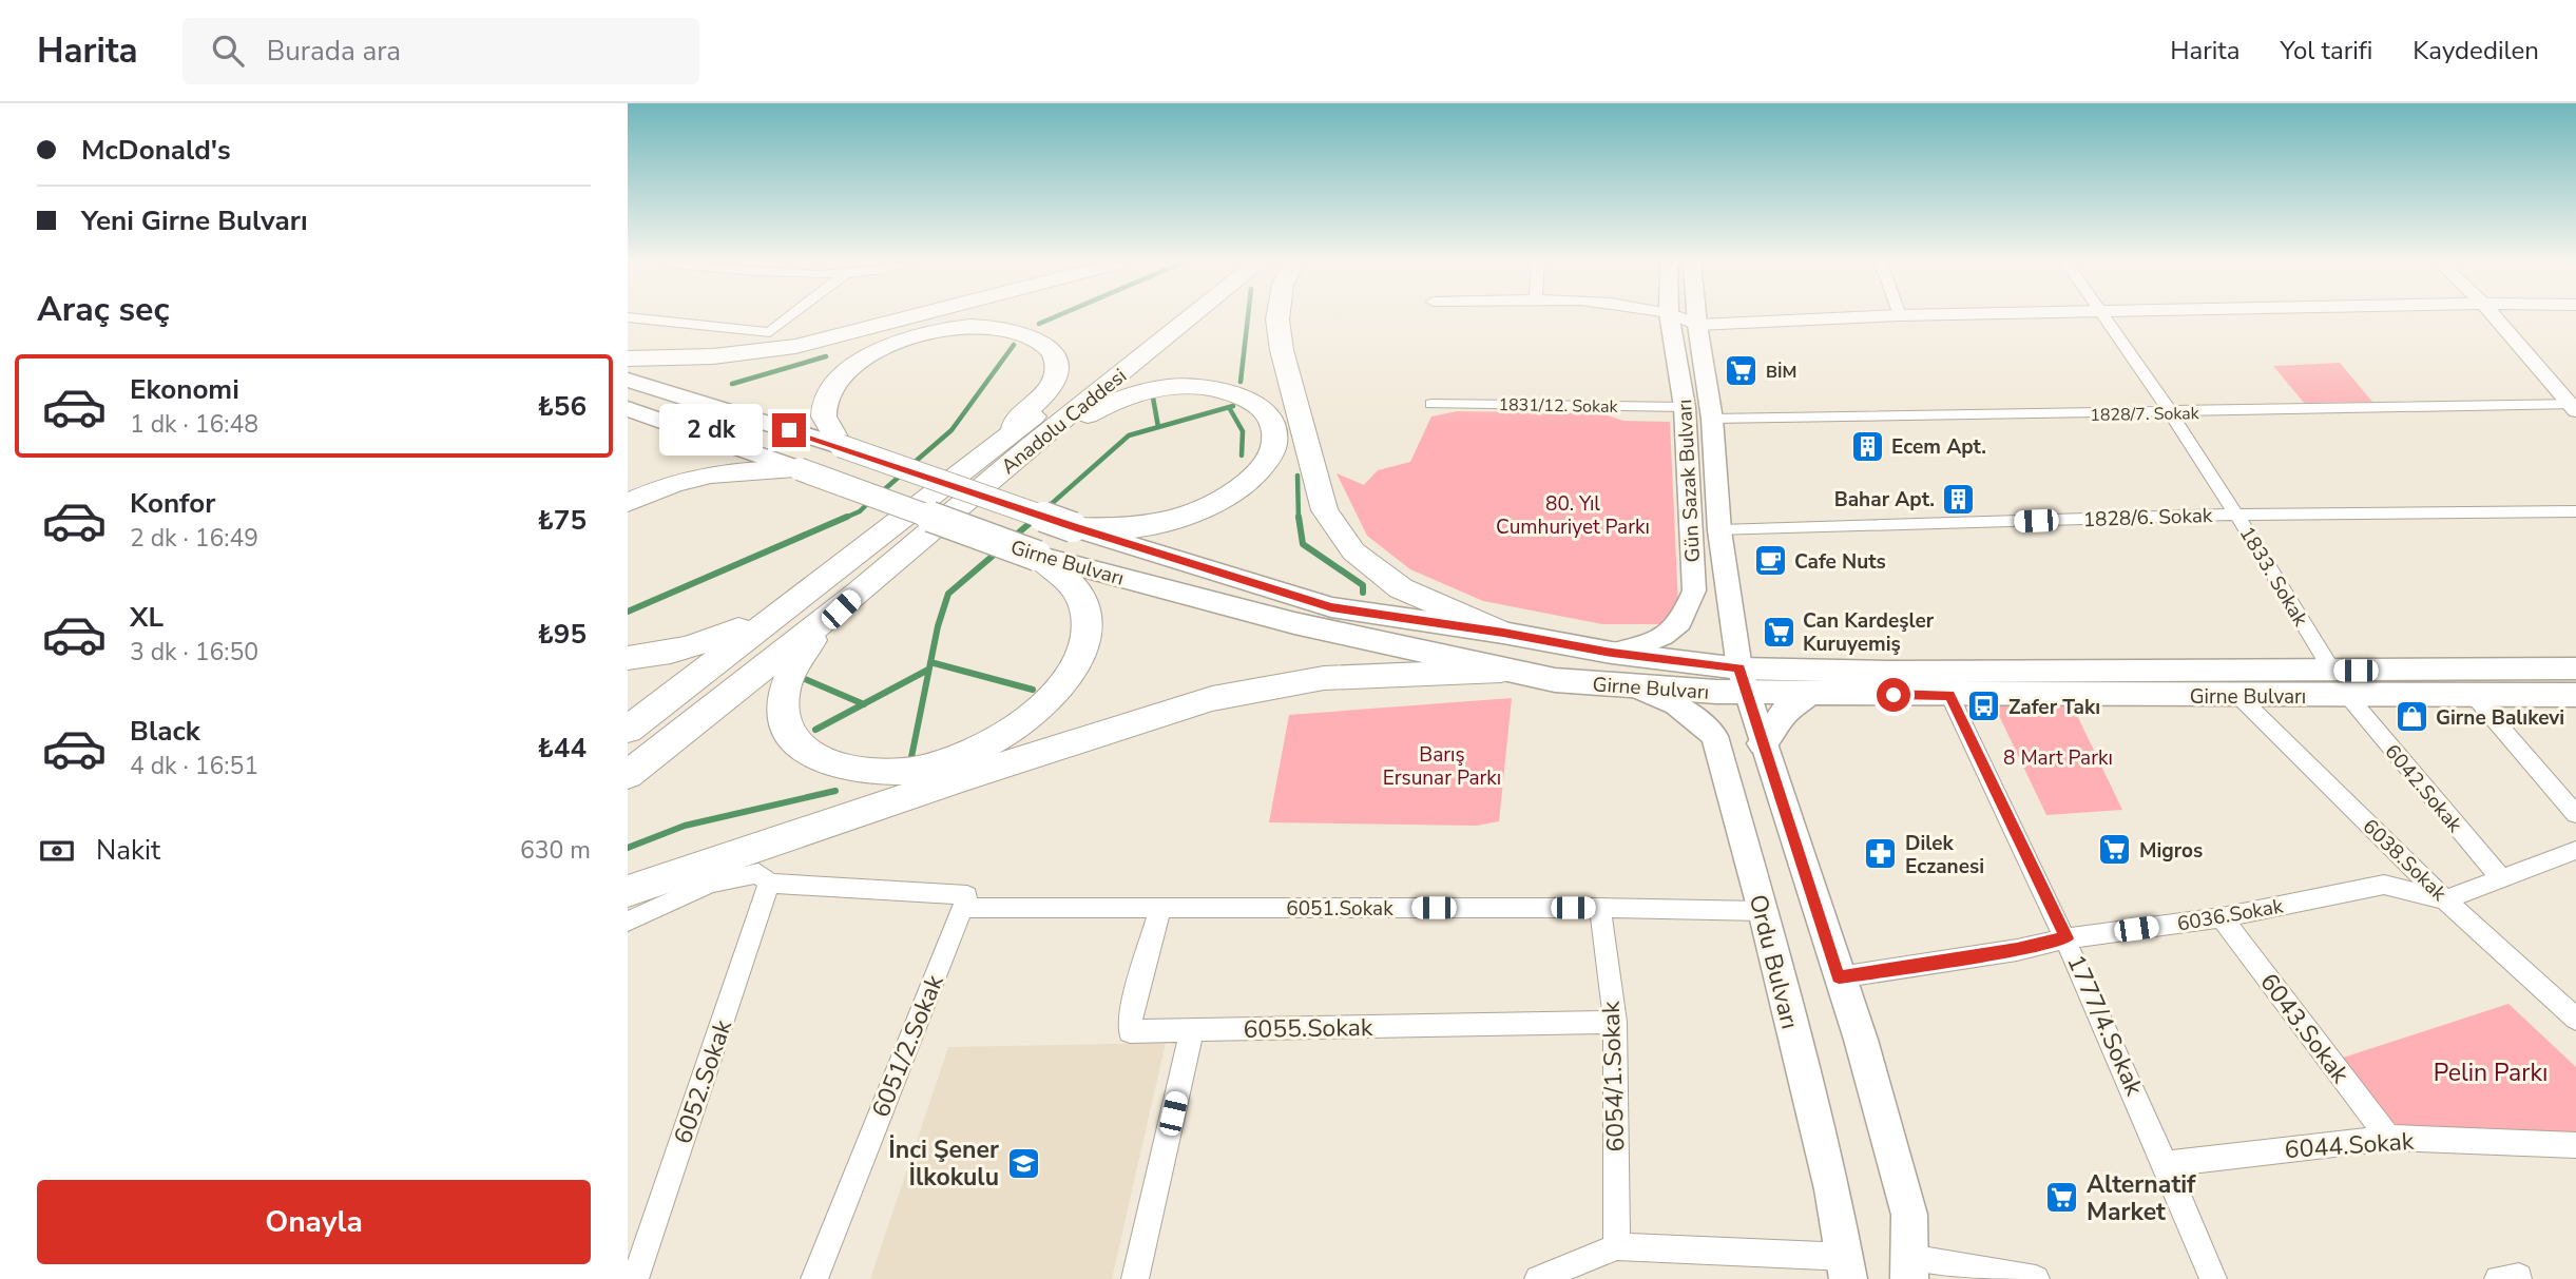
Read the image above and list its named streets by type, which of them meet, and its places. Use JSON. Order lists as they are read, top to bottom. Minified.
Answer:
{"streets":{"highway":["Anadolu Caddesi"],"main road":["Gün Sazak Bulvarı","Girne Bulvarı","Ordu Bulvarı"],"street":["1831/12. Sokak","1828/7. Sokak","1828/6. Sokak","1833. Sokak","6042.Sokak","6038.Sokak","6051.Sokak","6036.Sokak","1777/4.Sokak","6055.Sokak","6043.Sokak","6051/2.Sokak","6054/1.Sokak","6052.Sokak","6044.Sokak"]},"crossings":[["1831/12. Sokak","Gün Sazak Bulvarı"],["1828/7. Sokak","Gün Sazak Bulvarı"],["1828/7. Sokak","1833. Sokak"],["Gün Sazak Bulvarı","1828/6. Sokak"],["Gün Sazak Bulvarı","Girne Bulvarı"],["1828/6. Sokak","1833. Sokak"],["Girne Bulvarı","1833. Sokak"],["Girne Bulvarı","6042.Sokak"],["Girne Bulvarı","6038.Sokak"],["Girne Bulvarı","Ordu Bulvarı"],["Girne Bulvarı","1777/4.Sokak"],["1833. Sokak","6042.Sokak"],["6038.Sokak","6036.Sokak"],["6051.Sokak","Ordu Bulvarı"],["6051.Sokak","6055.Sokak"],["6051.Sokak","6051/2.Sokak"],["6051.Sokak","6054/1.Sokak"],["6051.Sokak","6052.Sokak"],["6036.Sokak","1777/4.Sokak"],["6036.Sokak","6043.Sokak"],["1777/4.Sokak","6044.Sokak"],["6055.Sokak","6054/1.Sokak"],["6043.Sokak","6044.Sokak"]],"parks":["80. Yıl Cumhuriyet Parkı","Barış Ersunar Parkı","8 Mart Parkı","Pelin Parkı"],"places":{"supermarket":["BİM","Can Kardeşler Kuruyemiş","Migros","Alternatif Market"],"building":["Ecem Apt.","Bahar Apt."],"cafe":["Cafe Nuts"],"bus stop":["Zafer Takı"],"shop":["Girne Balıkevi"],"pharmacy":["Dilek Eczanesi"],"school or university":["İnci Şener İlkokulu"]},"page":{"header":"Harita","search":"Burada ara","nav":["Harita","Yol tarifi","Kaydedilen"],"banner":["McDonald's","Yeni Girne Bulvarı"],"heading":"Araç seç","list":[{"name":"Ekonomi","note":"1 dk · 16:48","value":"₺56"},{"name":"Konfor","note":"2 dk · 16:49","value":"₺75"},{"name":"XL","note":"3 dk · 16:50","value":"₺95"},{"name":"Black","note":"4 dk · 16:51","value":"₺44"}],"bubble":"2 dk","pay":["Nakit","630 m"],"buttons":"Onayla"}}
